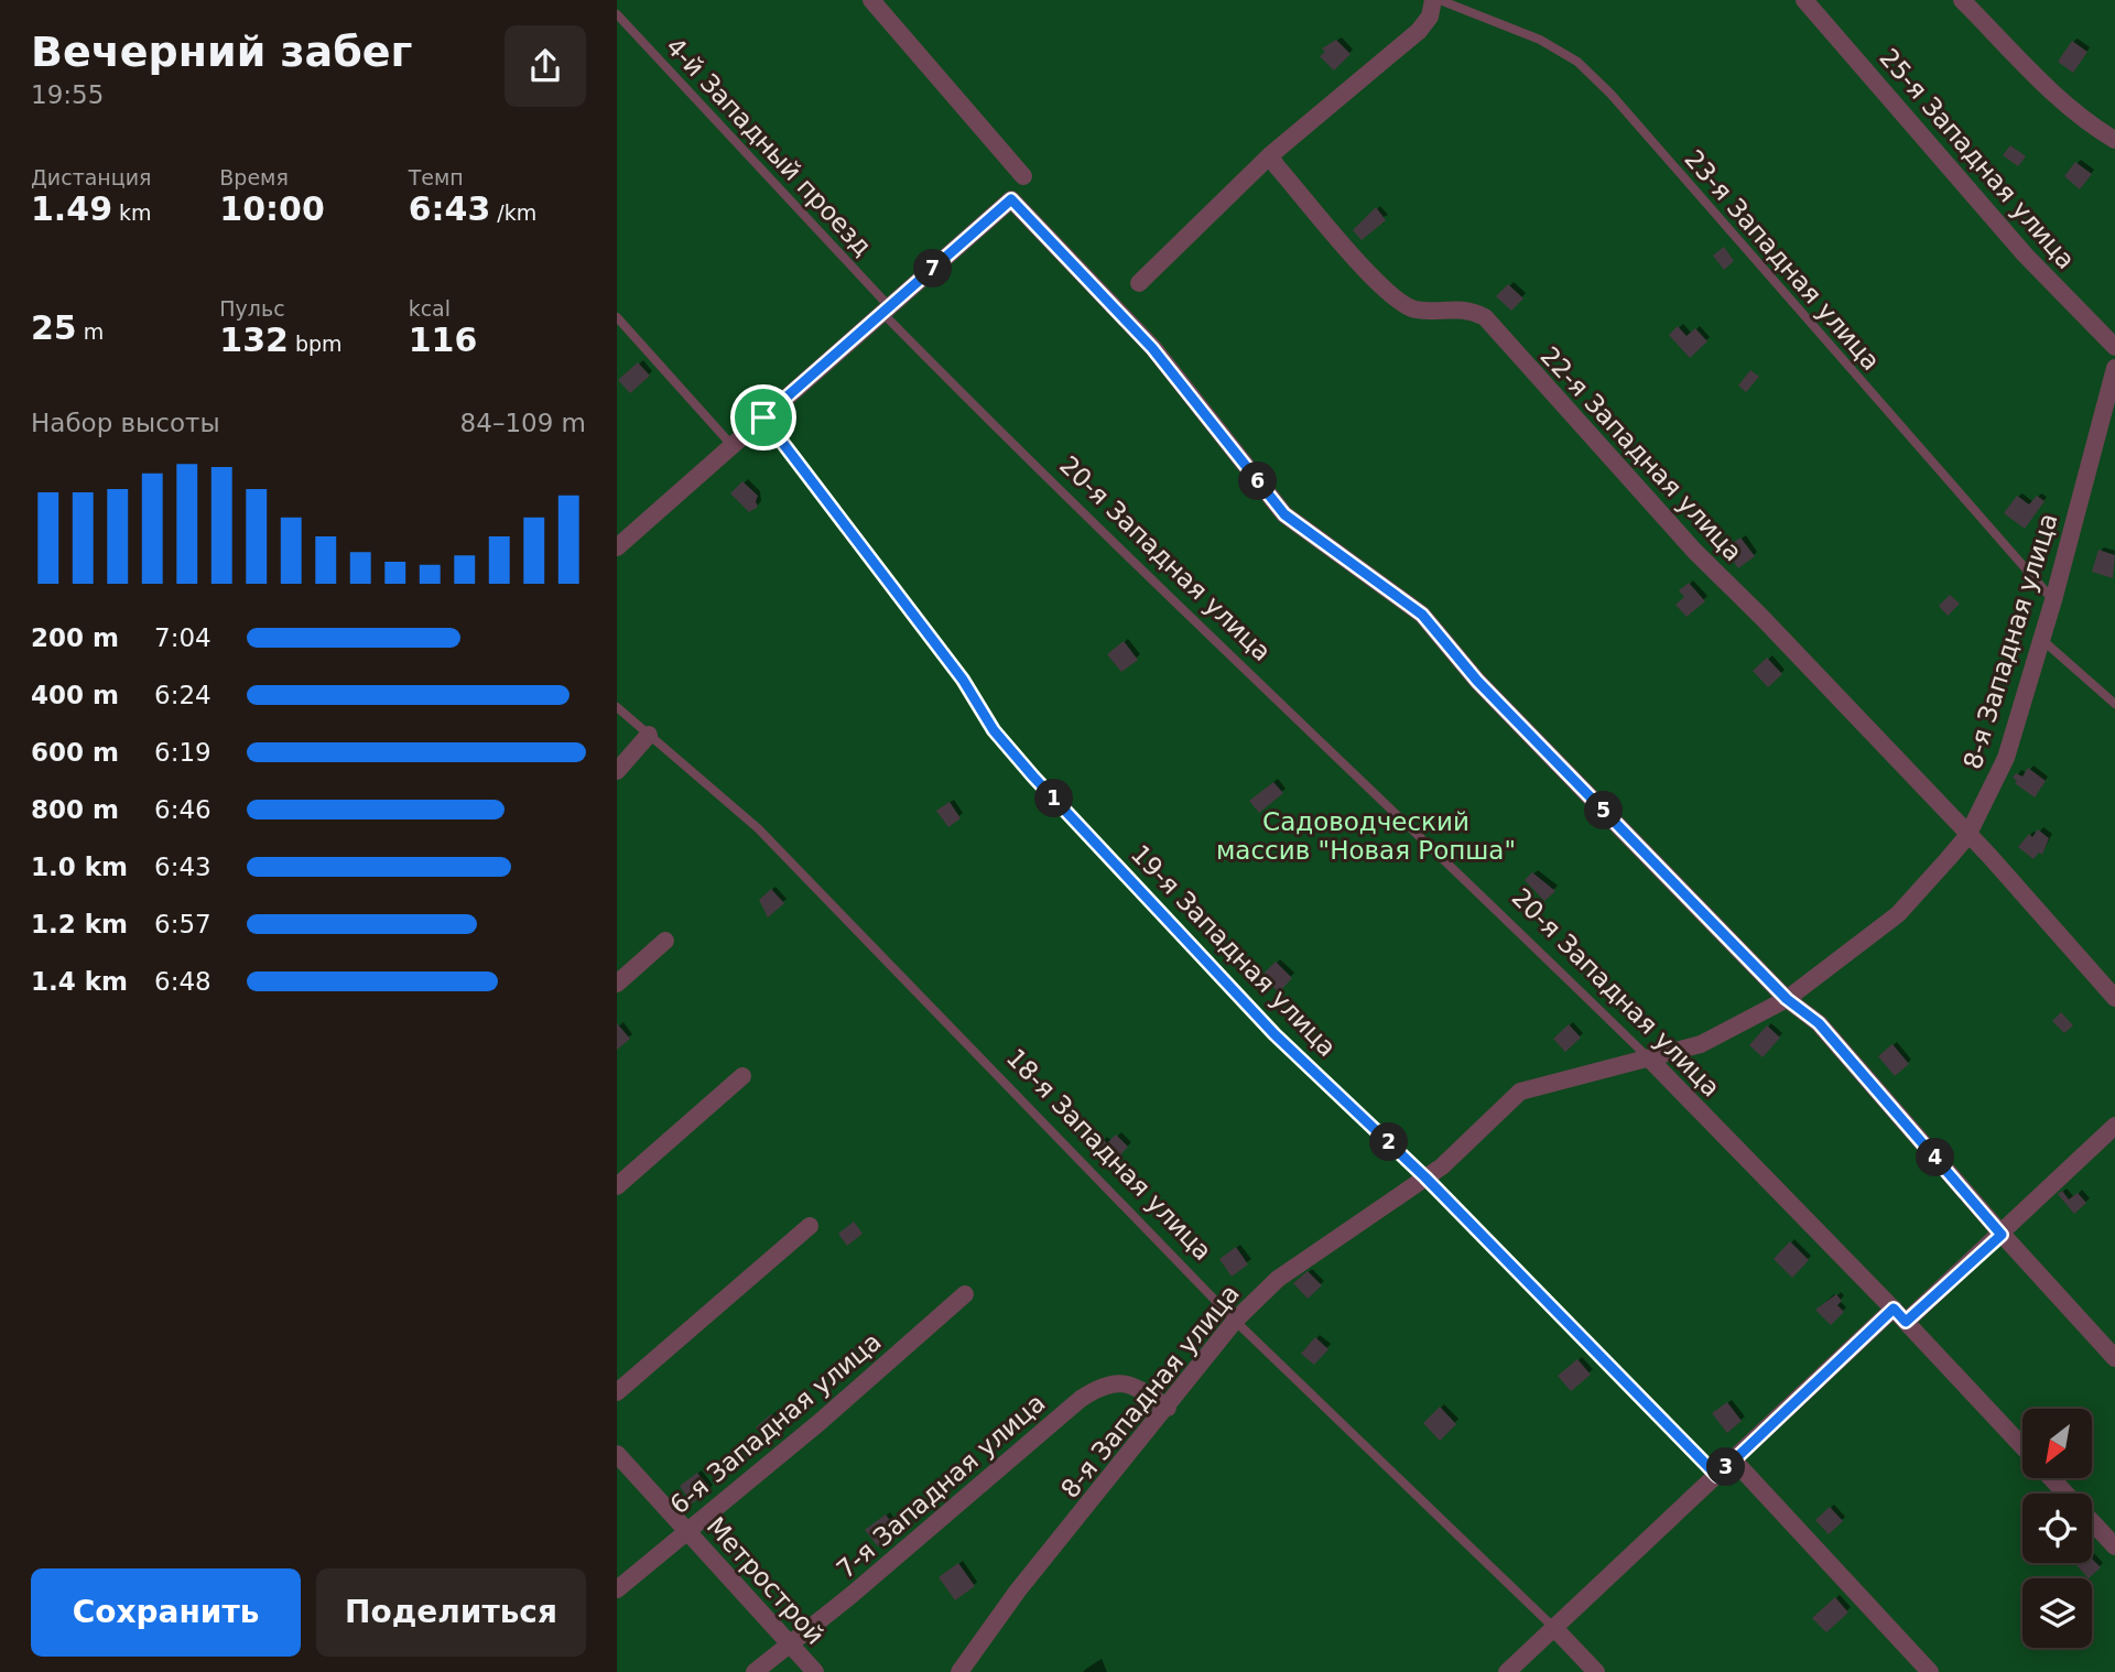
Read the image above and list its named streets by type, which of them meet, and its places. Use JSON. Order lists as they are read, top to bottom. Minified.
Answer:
{"streets":{"street":["25-я Западная улица","22-я Западная улица","20-я Западная улица","8-я Западная улица","18-я Западная улица","6-я Западная улица","7-я Западная улица","Метрострой"],"lane":["4-й Западный проезд","23-я Западная улица","19-я Западная улица"]},"crossings":[["4-й Западный проезд","20-я Западная улица"],["23-я Западная улица","8-я Западная улица"],["22-я Западная улица","8-я Западная улица"],["20-я Западная улица","8-я Западная улица"],["8-я Западная улица","19-я Западная улица"],["8-я Западная улица","18-я Западная улица"],["8-я Западная улица","7-я Западная улица"],["6-я Западная улица","Метрострой"],["7-я Западная улица","Метрострой"]],"parks":["Садоводческий массив \"Новая Ропша\""],"north":"bottom left","page":{"heading":["Вечерний забег","19:55"],"stats":[["Дистанция","1.49 km"],["Время","10:00"],["Темп","6:43 /km"],["25 m"],["Пульс","132 bpm"],["kcal","116"]],"pins":["7","6","1","5","2","4","3"],"chart":["Набор высоты","84–109 m"],"list":[{"name":"200 m","note":"7:04"},{"name":"400 m","note":"6:24"},{"name":"600 m","note":"6:19"},{"name":"800 m","note":"6:46"},{"name":"1.0 km","note":"6:43"},{"name":"1.2 km","note":"6:57"},{"name":"1.4 km","note":"6:48"}],"buttons":["Сохранить","Поделиться"]}}
